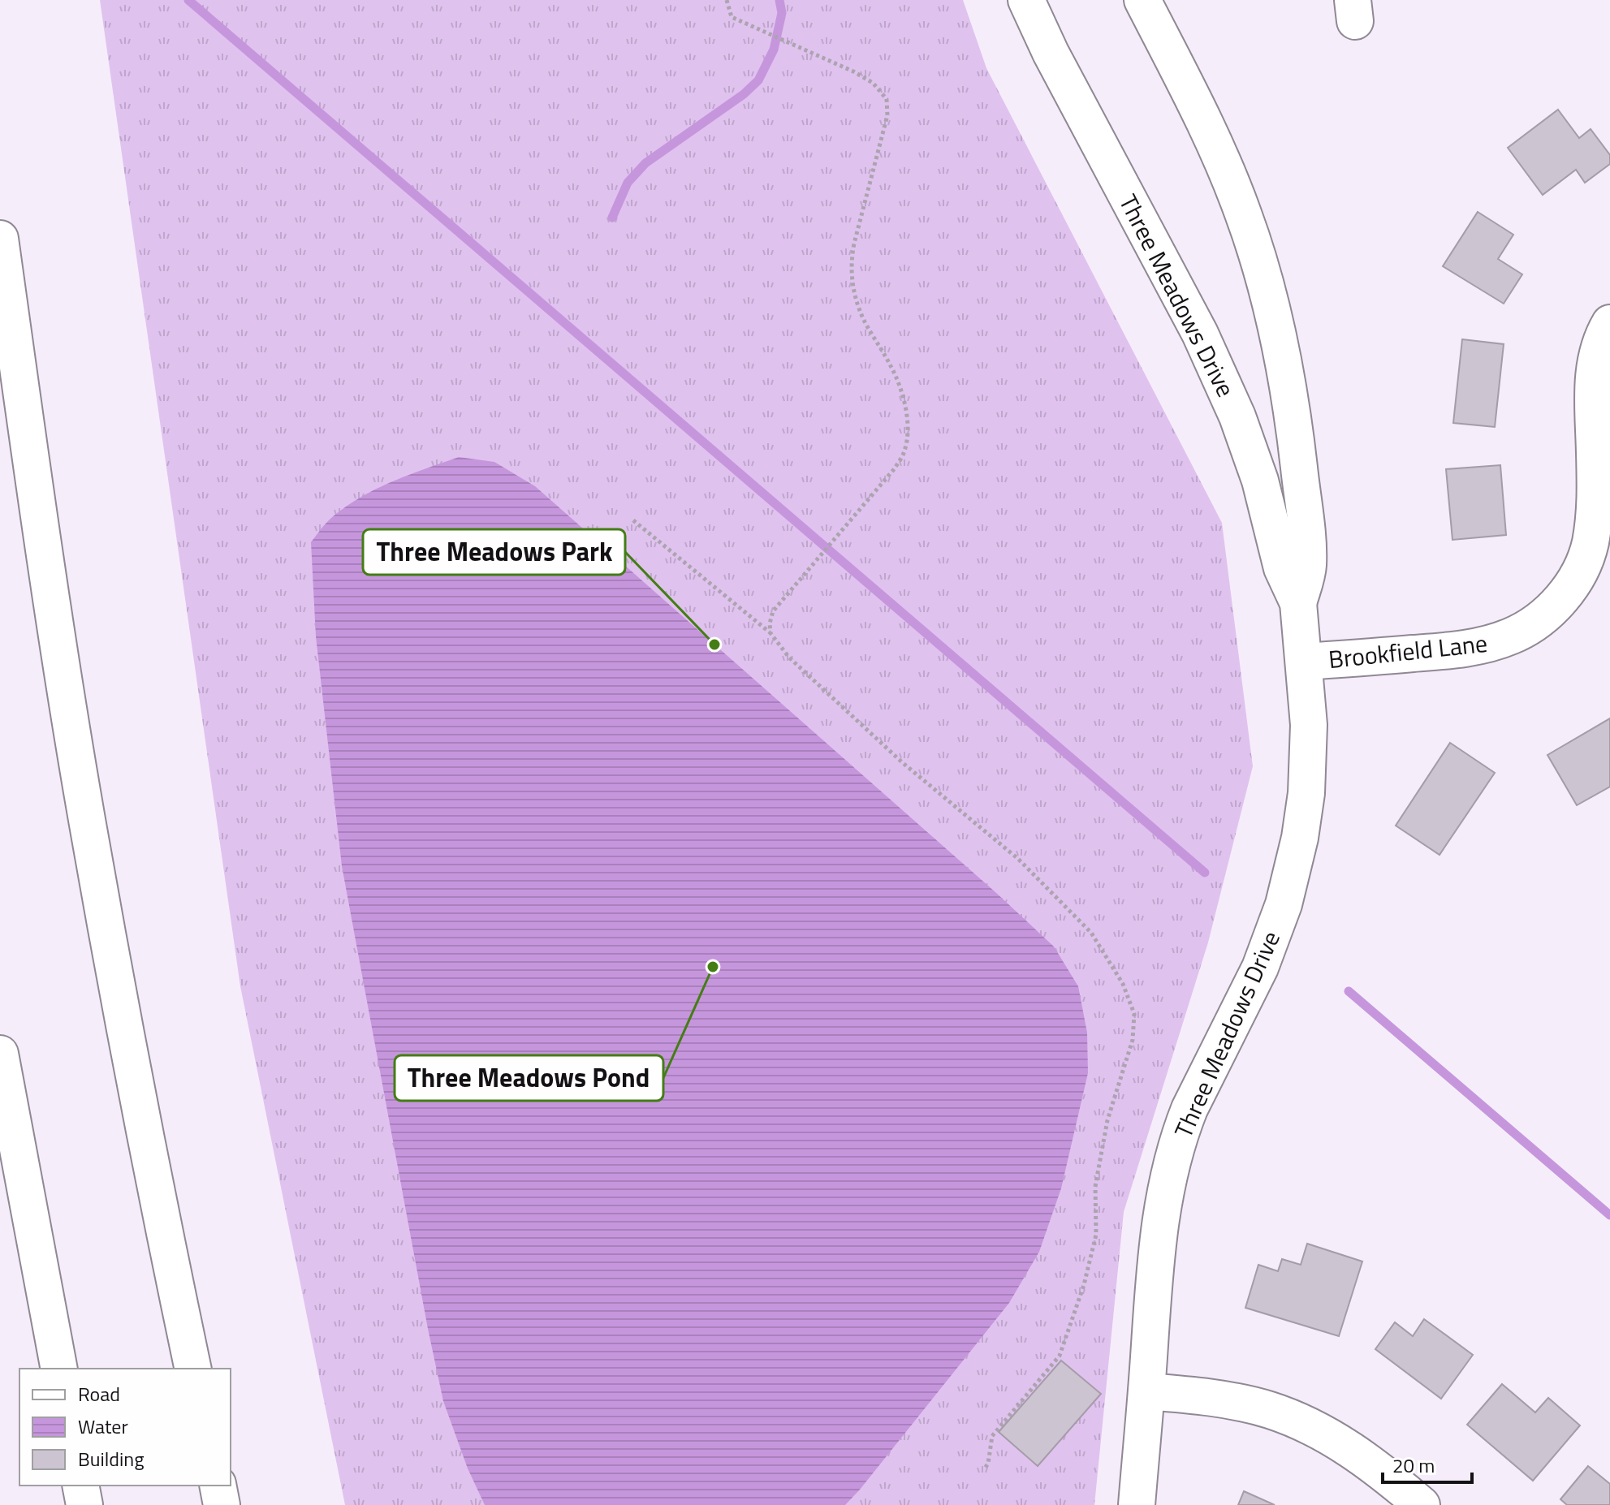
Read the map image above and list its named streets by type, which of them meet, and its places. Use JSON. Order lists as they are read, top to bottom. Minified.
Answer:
{"streets":{"main road":["Three Meadows Drive","Brookfield Lane"]},"crossings":[["Three Meadows Drive","Brookfield Lane"]],"places":["Three Meadows Park","Three Meadows Pond"],"legend":["Road","Water","Building"],"scale_bar":"20 m"}
